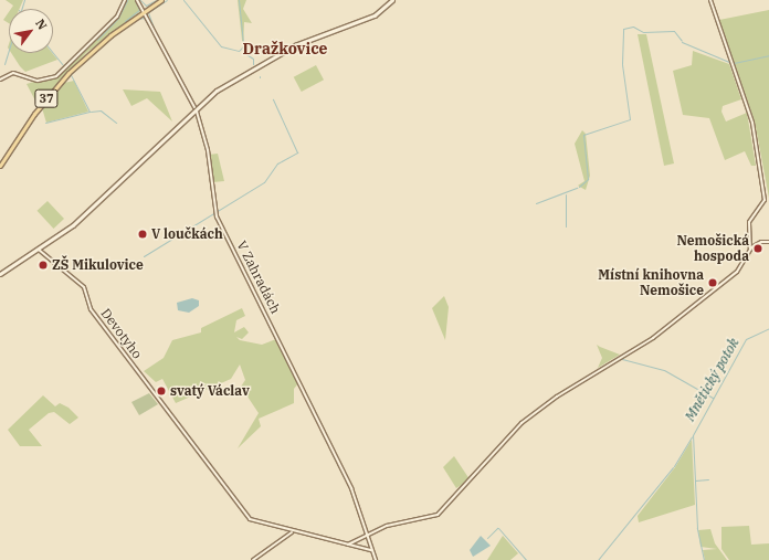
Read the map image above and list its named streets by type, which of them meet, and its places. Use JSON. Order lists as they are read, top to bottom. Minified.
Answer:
{"streets":{"main road":["37"],"street":["V Zahradách","Devotyho"]},"crossings":[["37","V Zahradách"],["V Zahradách","Devotyho"]],"districts":["Dražkovice"],"water":["Mnětický potok"],"places":["V loučkách","Nemošická hospoda","ZŠ Mikulovice","Místní knihovna Nemošice","svatý Václav"],"north":"top right"}
